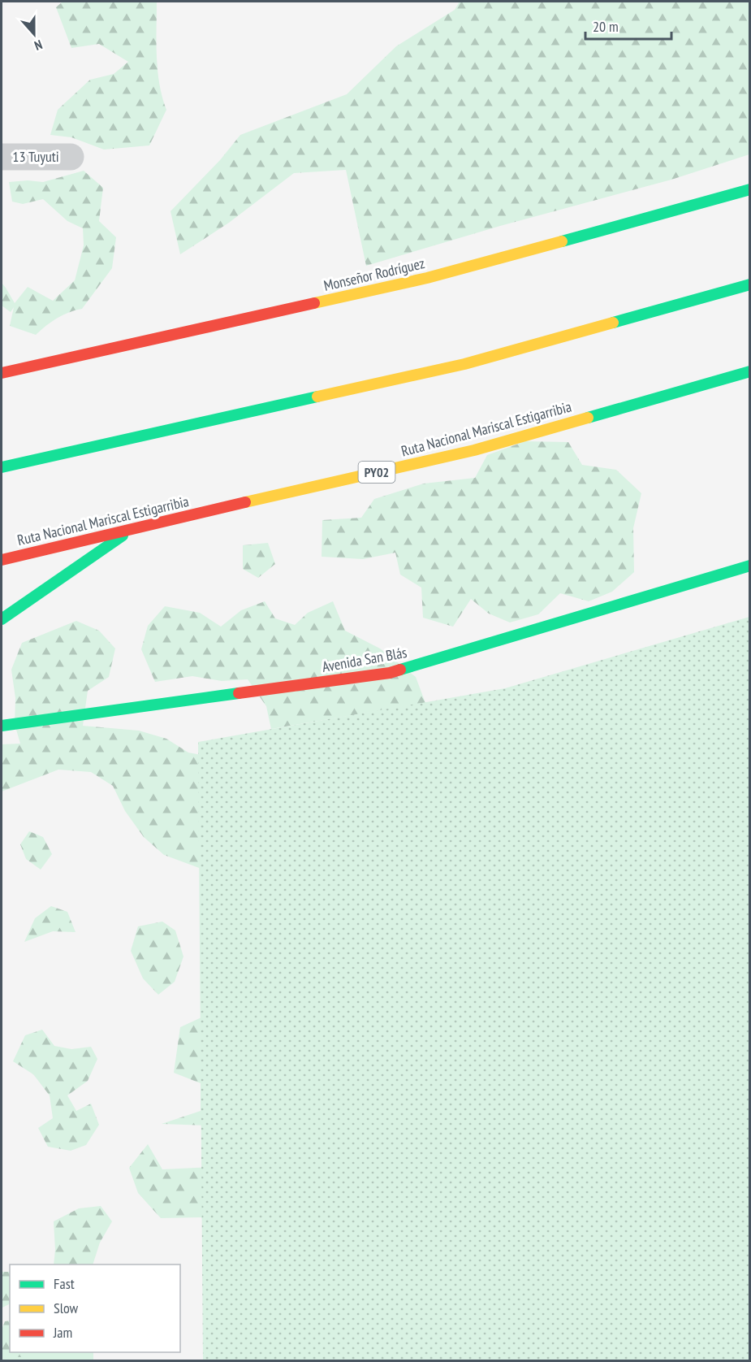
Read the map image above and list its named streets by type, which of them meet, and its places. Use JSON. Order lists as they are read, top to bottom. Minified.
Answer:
{"streets":{"main road":["Monseñor Rodríguez","Ruta Nacional Mariscal Estigarribia","PY02","Avenida San Blás"],"street":["13 Tuyuti"]},"legend":["Fast","Slow","Jam"],"scale_bar":"20 m","north":"bottom"}
